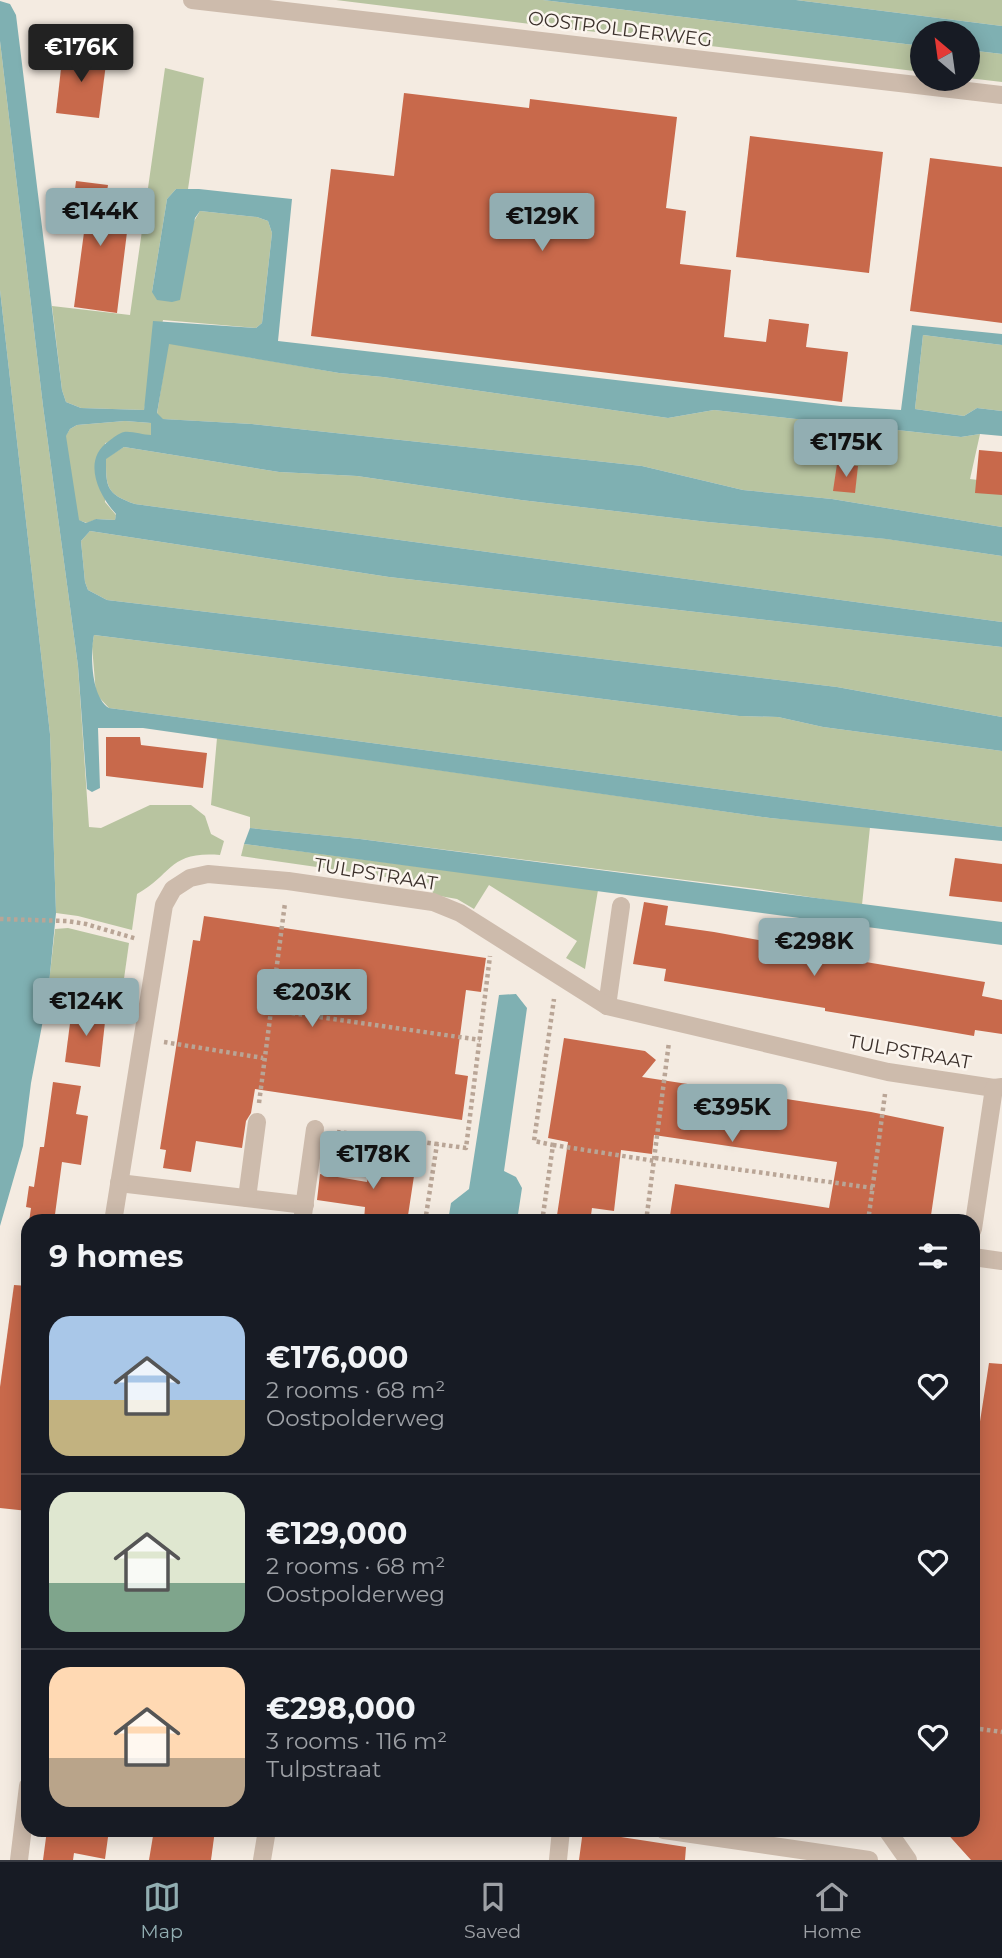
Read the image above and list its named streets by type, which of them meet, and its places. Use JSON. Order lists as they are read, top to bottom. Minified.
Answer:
{"streets":{"street":["OOSTPOLDERWEG","TULPSTRAAT"]},"north":"top left","page":{"price":["€176K","€144K","€129K","€175K","€298K","€203K","€124K","€395K","€178K"],"heading":"9 homes","list":[{"name":"€176,000","note":"2 rooms · 68 m² · Oostpolderweg"},{"name":"€129,000","note":"2 rooms · 68 m² · Oostpolderweg"},{"name":"€298,000","note":"3 rooms · 116 m² · Tulpstraat"}],"tabs":["Map","Saved","Home"]}}
